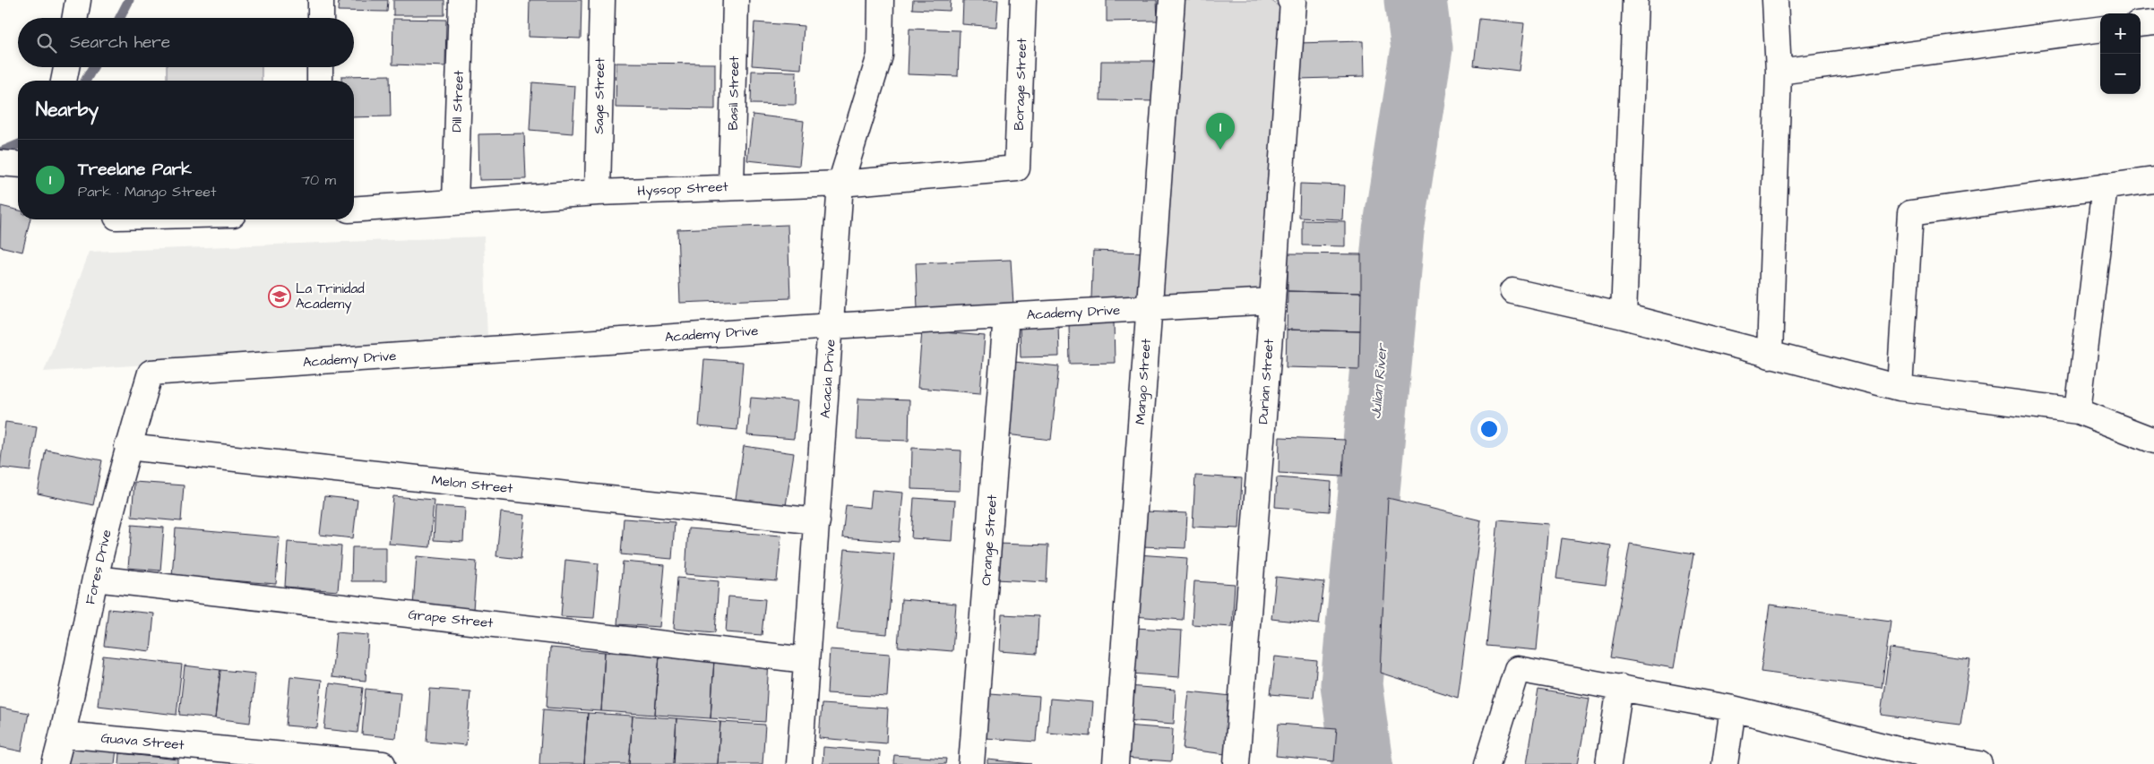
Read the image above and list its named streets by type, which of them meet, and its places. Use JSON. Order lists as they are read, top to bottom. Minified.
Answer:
{"streets":{"street":["Borage Street","Basil Street","Sage Street","Dill Street","Hyssop Street","Academy Drive","Acacia Drive","Mango Street","Durian Street","Melon Street","Orange Street","Fores Drive","Grape Street","Guava Street"]},"crossings":[["Borage Street","Hyssop Street"],["Basil Street","Hyssop Street"],["Sage Street","Hyssop Street"],["Dill Street","Hyssop Street"],["Hyssop Street","Acacia Drive"],["Academy Drive","Acacia Drive"],["Academy Drive","Mango Street"],["Academy Drive","Durian Street"],["Academy Drive","Orange Street"],["Academy Drive","Fores Drive"],["Acacia Drive","Melon Street"],["Acacia Drive","Grape Street"],["Melon Street","Fores Drive"],["Fores Drive","Grape Street"],["Fores Drive","Guava Street"]],"water":["Julian River"],"places":{"school or university":["La Trinidad Academy"]},"page":{"map_buttons":["+","−"],"search":"Search here","heading":"Nearby","pins":"1","list":[{"mark":"1","name":"Treelane Park","note":"Park · Mango Street","value":"70 m"}]}}
